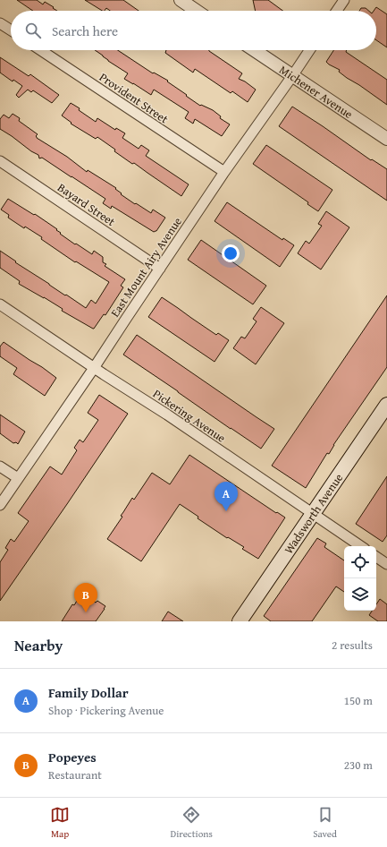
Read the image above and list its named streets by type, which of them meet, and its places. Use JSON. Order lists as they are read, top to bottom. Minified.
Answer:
{"streets":{"main road":["Wadsworth Avenue"],"street":["Michener Avenue","Provident Street","Bayard Street","East Mount Airy Avenue","Pickering Avenue"]},"crossings":[["Michener Avenue","East Mount Airy Avenue"],["Provident Street","East Mount Airy Avenue"],["Bayard Street","East Mount Airy Avenue"],["East Mount Airy Avenue","Pickering Avenue"],["Pickering Avenue","Wadsworth Avenue"]],"page":{"search":"Search here","pins":["A","B"],"heading":["Nearby","2 results"],"list":[{"mark":"A","name":"Family Dollar","note":"Shop · Pickering Avenue","value":"150 m"},{"mark":"B","name":"Popeyes","note":"Restaurant","value":"230 m"}],"nav":["Map","Directions","Saved"]}}
